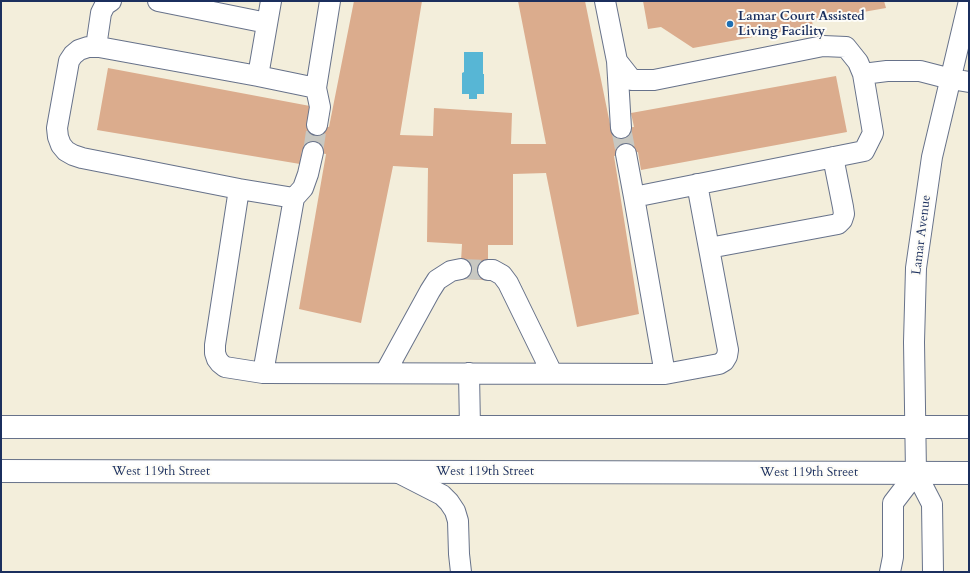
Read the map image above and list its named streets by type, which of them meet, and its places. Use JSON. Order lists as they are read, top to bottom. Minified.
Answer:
{"streets":{"main road":["West 119th Street"],"street":["Lamar Avenue"]},"crossings":[["Lamar Avenue","West 119th Street"]],"places":["Lamar Court Assisted Living Facility"]}
